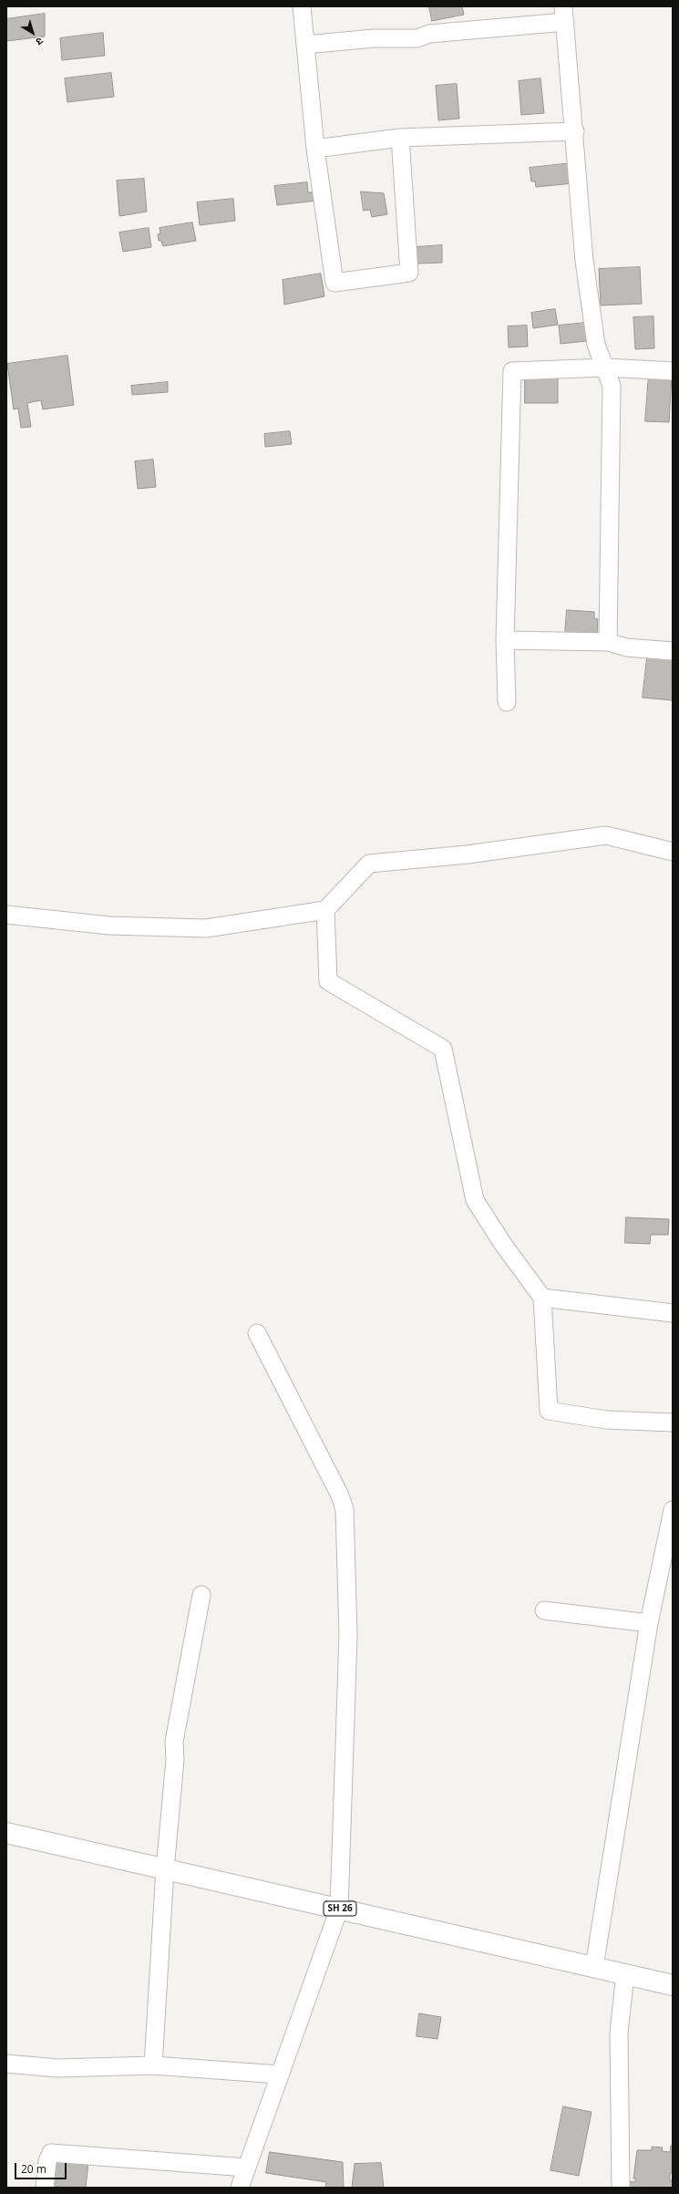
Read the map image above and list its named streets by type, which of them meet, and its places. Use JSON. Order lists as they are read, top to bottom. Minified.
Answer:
{"streets":{"main road":["SH 26"]},"scale_bar":"20 m","north":"bottom right"}
